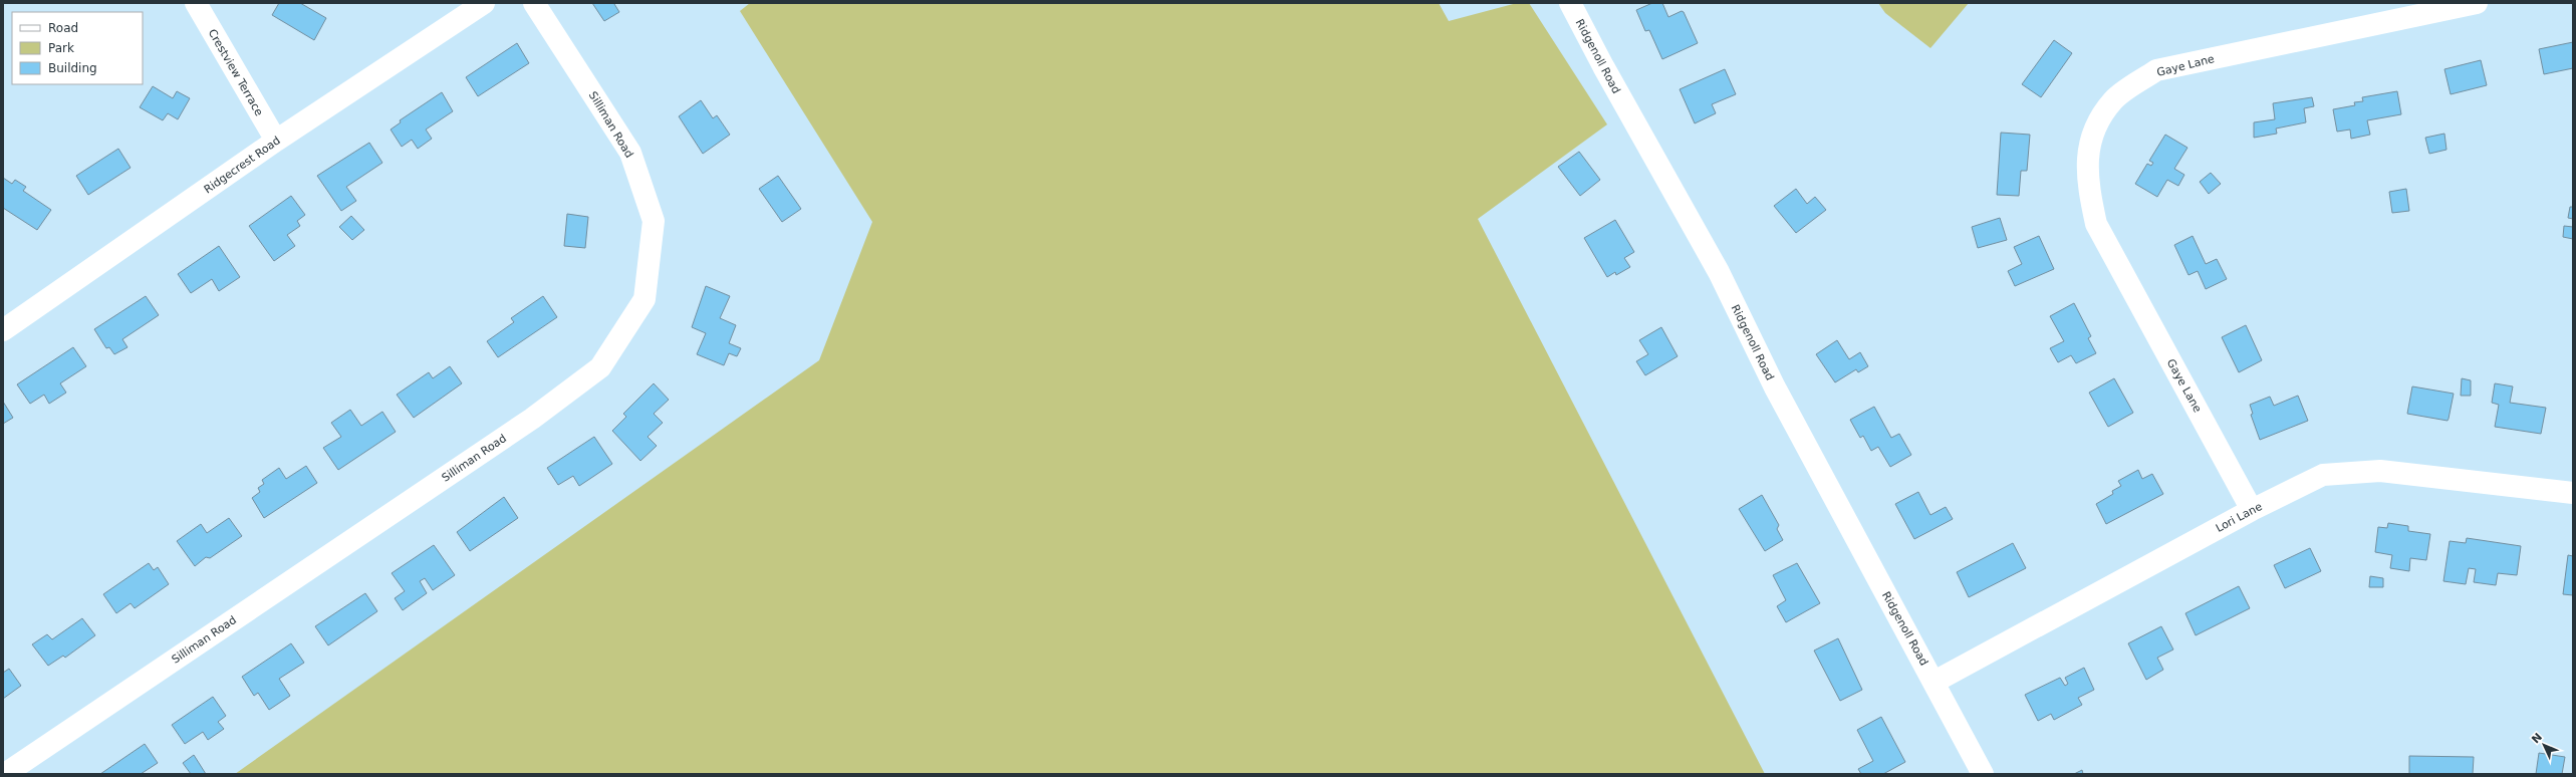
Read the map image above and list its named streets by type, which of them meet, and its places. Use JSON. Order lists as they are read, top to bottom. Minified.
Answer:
{"streets":{"street":["Ridgenoll Road","Gaye Lane","Crestview Terrace","Silliman Road","Ridgecrest Road","Lori Lane"]},"crossings":[["Ridgenoll Road","Lori Lane"],["Gaye Lane","Lori Lane"],["Crestview Terrace","Ridgecrest Road"]],"legend":["Road","Park","Building"],"north":"top left"}
